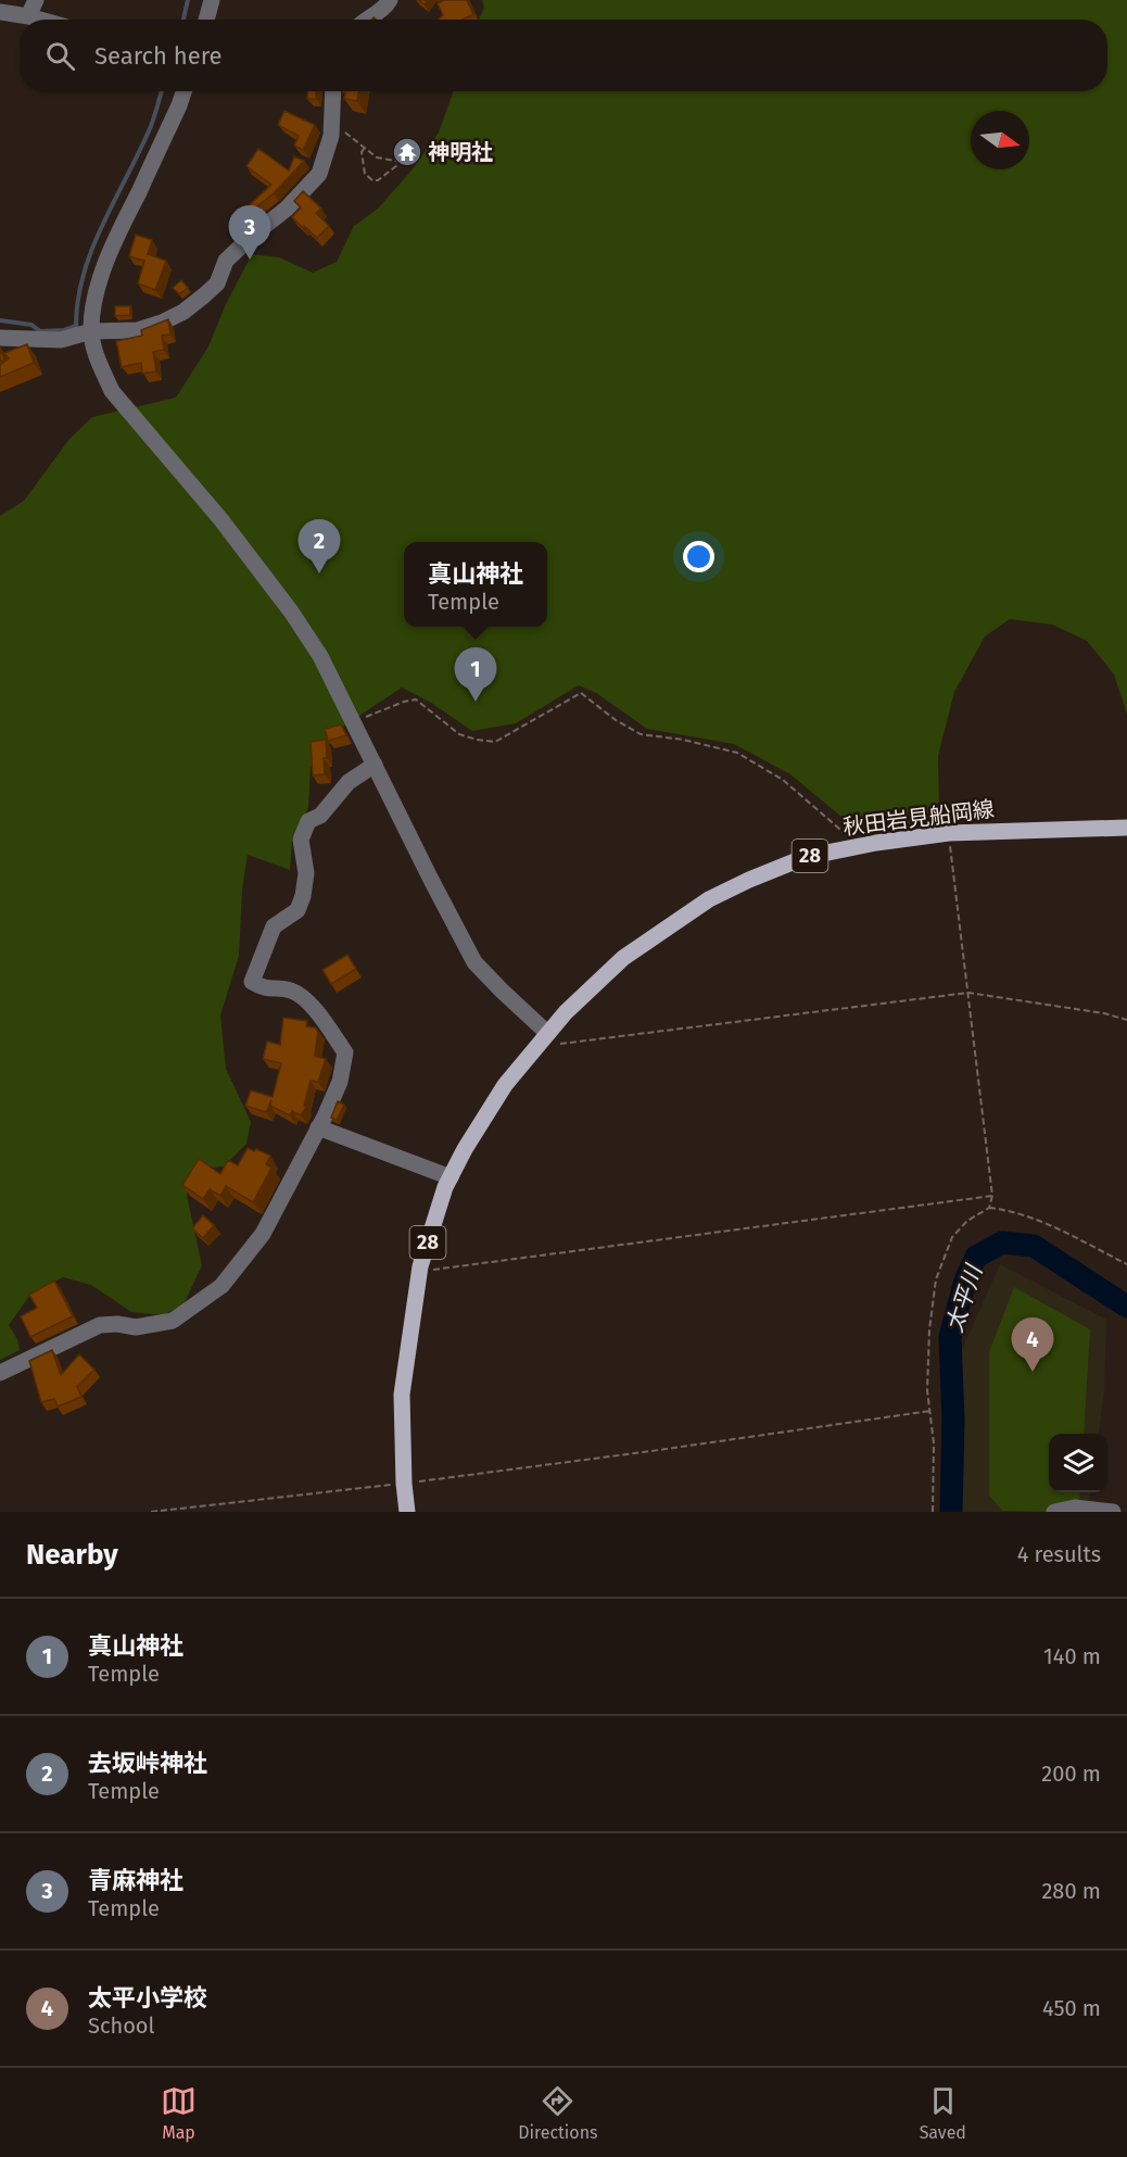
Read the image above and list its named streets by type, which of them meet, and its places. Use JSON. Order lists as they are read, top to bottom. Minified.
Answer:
{"streets":{"main road":["秋田岩見船岡線","28"]},"water":["太平川"],"places":{"temple":["神明社"]},"north":"right","page":{"search":"Search here","pins":["3","2","1","4"],"popup":["真山神社","Temple"],"heading":["Nearby","4 results"],"list":[{"mark":"1","name":"真山神社","note":"Temple","value":"140 m"},{"mark":"2","name":"去坂峠神社","note":"Temple","value":"200 m"},{"mark":"3","name":"青麻神社","note":"Temple","value":"280 m"},{"mark":"4","name":"太平小学校","note":"School","value":"450 m"}],"nav":["Map","Directions","Saved"]}}
